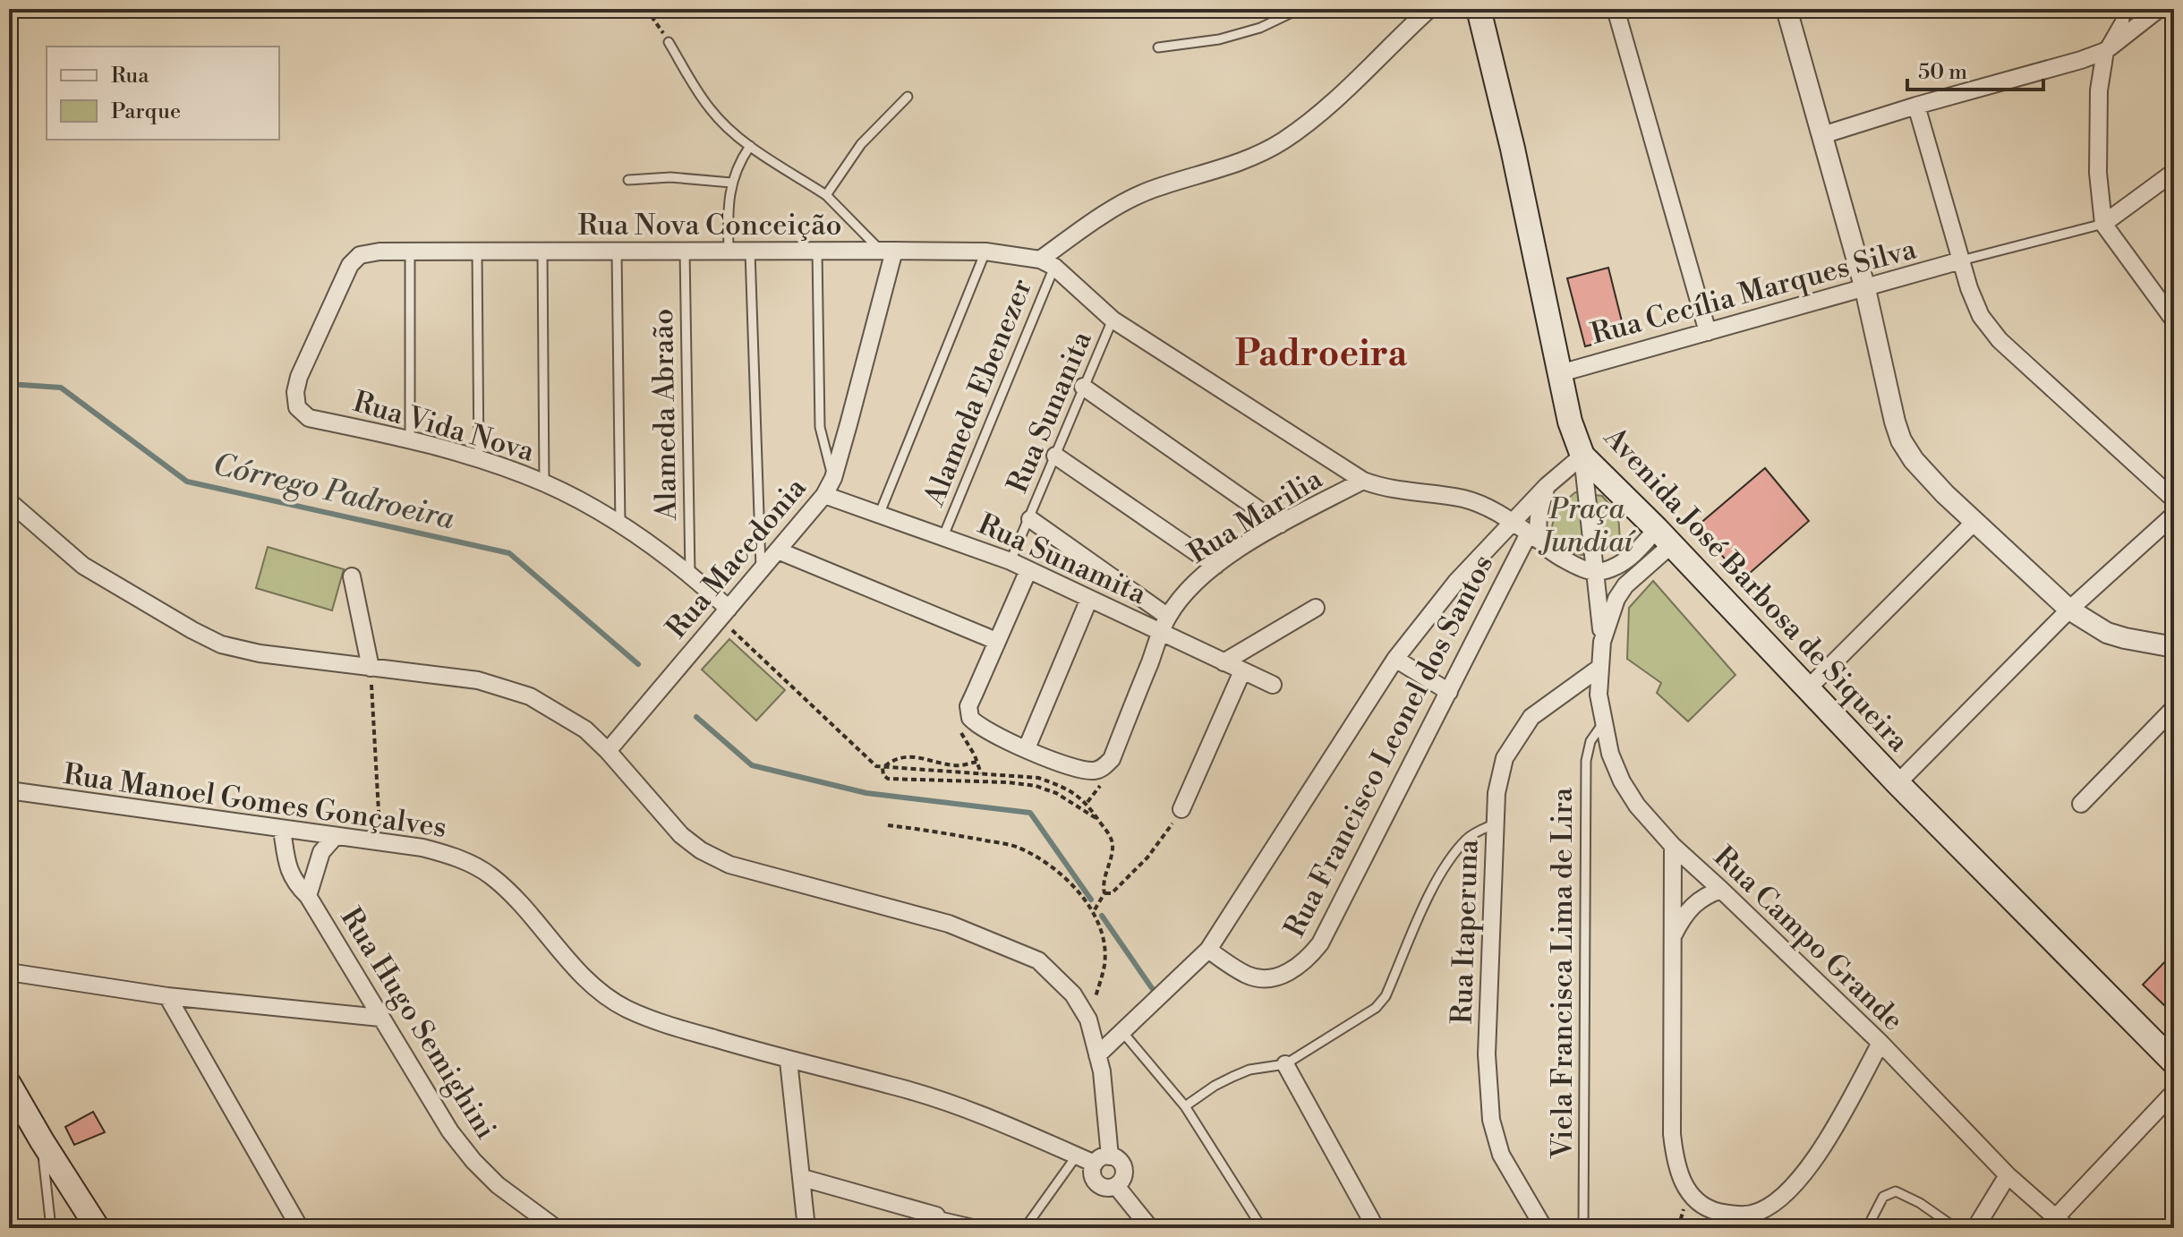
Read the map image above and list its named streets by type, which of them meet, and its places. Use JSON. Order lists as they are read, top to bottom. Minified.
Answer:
{"streets":{"main road":["Avenida José Barbosa de Siqueira"],"street":["Rua Nova Conceição","Rua Cecília Marques Silva","Rua Vida Nova","Rua Marilia","Rua Macedonia","Rua Sunamita","Rua Francisco Leonel dos Santos","Rua Manoel Gomes Gonçalves","Rua Itaperuna","Rua Campo Grande","Rua Hugo Semighini"],"lane":["Alameda Ebenezer","Rua Sunanita","Alameda Abraão","Viela Francisca Lima de Lira"]},"crossings":[["Rua Nova Conceição","Alameda Ebenezer"],["Rua Nova Conceição","Alameda Abraão"],["Rua Nova Conceição","Rua Vida Nova"],["Rua Nova Conceição","Rua Macedonia"],["Rua Cecília Marques Silva","Avenida José Barbosa de Siqueira"],["Alameda Ebenezer","Rua Sunamita"],["Rua Sunanita","Rua Sunamita"],["Alameda Abraão","Rua Vida Nova"],["Rua Vida Nova","Rua Macedonia"],["Rua Marilia","Rua Sunamita"],["Rua Macedonia","Rua Sunamita"],["Avenida José Barbosa de Siqueira","Rua Campo Grande"],["Rua Manoel Gomes Gonçalves","Rua Hugo Semighini"],["Rua Itaperuna","Rua Campo Grande"],["Rua Campo Grande","Viela Francisca Lima de Lira"]],"districts":["Padroeira"],"water":["Córrego Padroeira"],"parks":["Praça Jundiaí"],"legend":["Rua","Parque"],"scale_bar":"50 m"}
